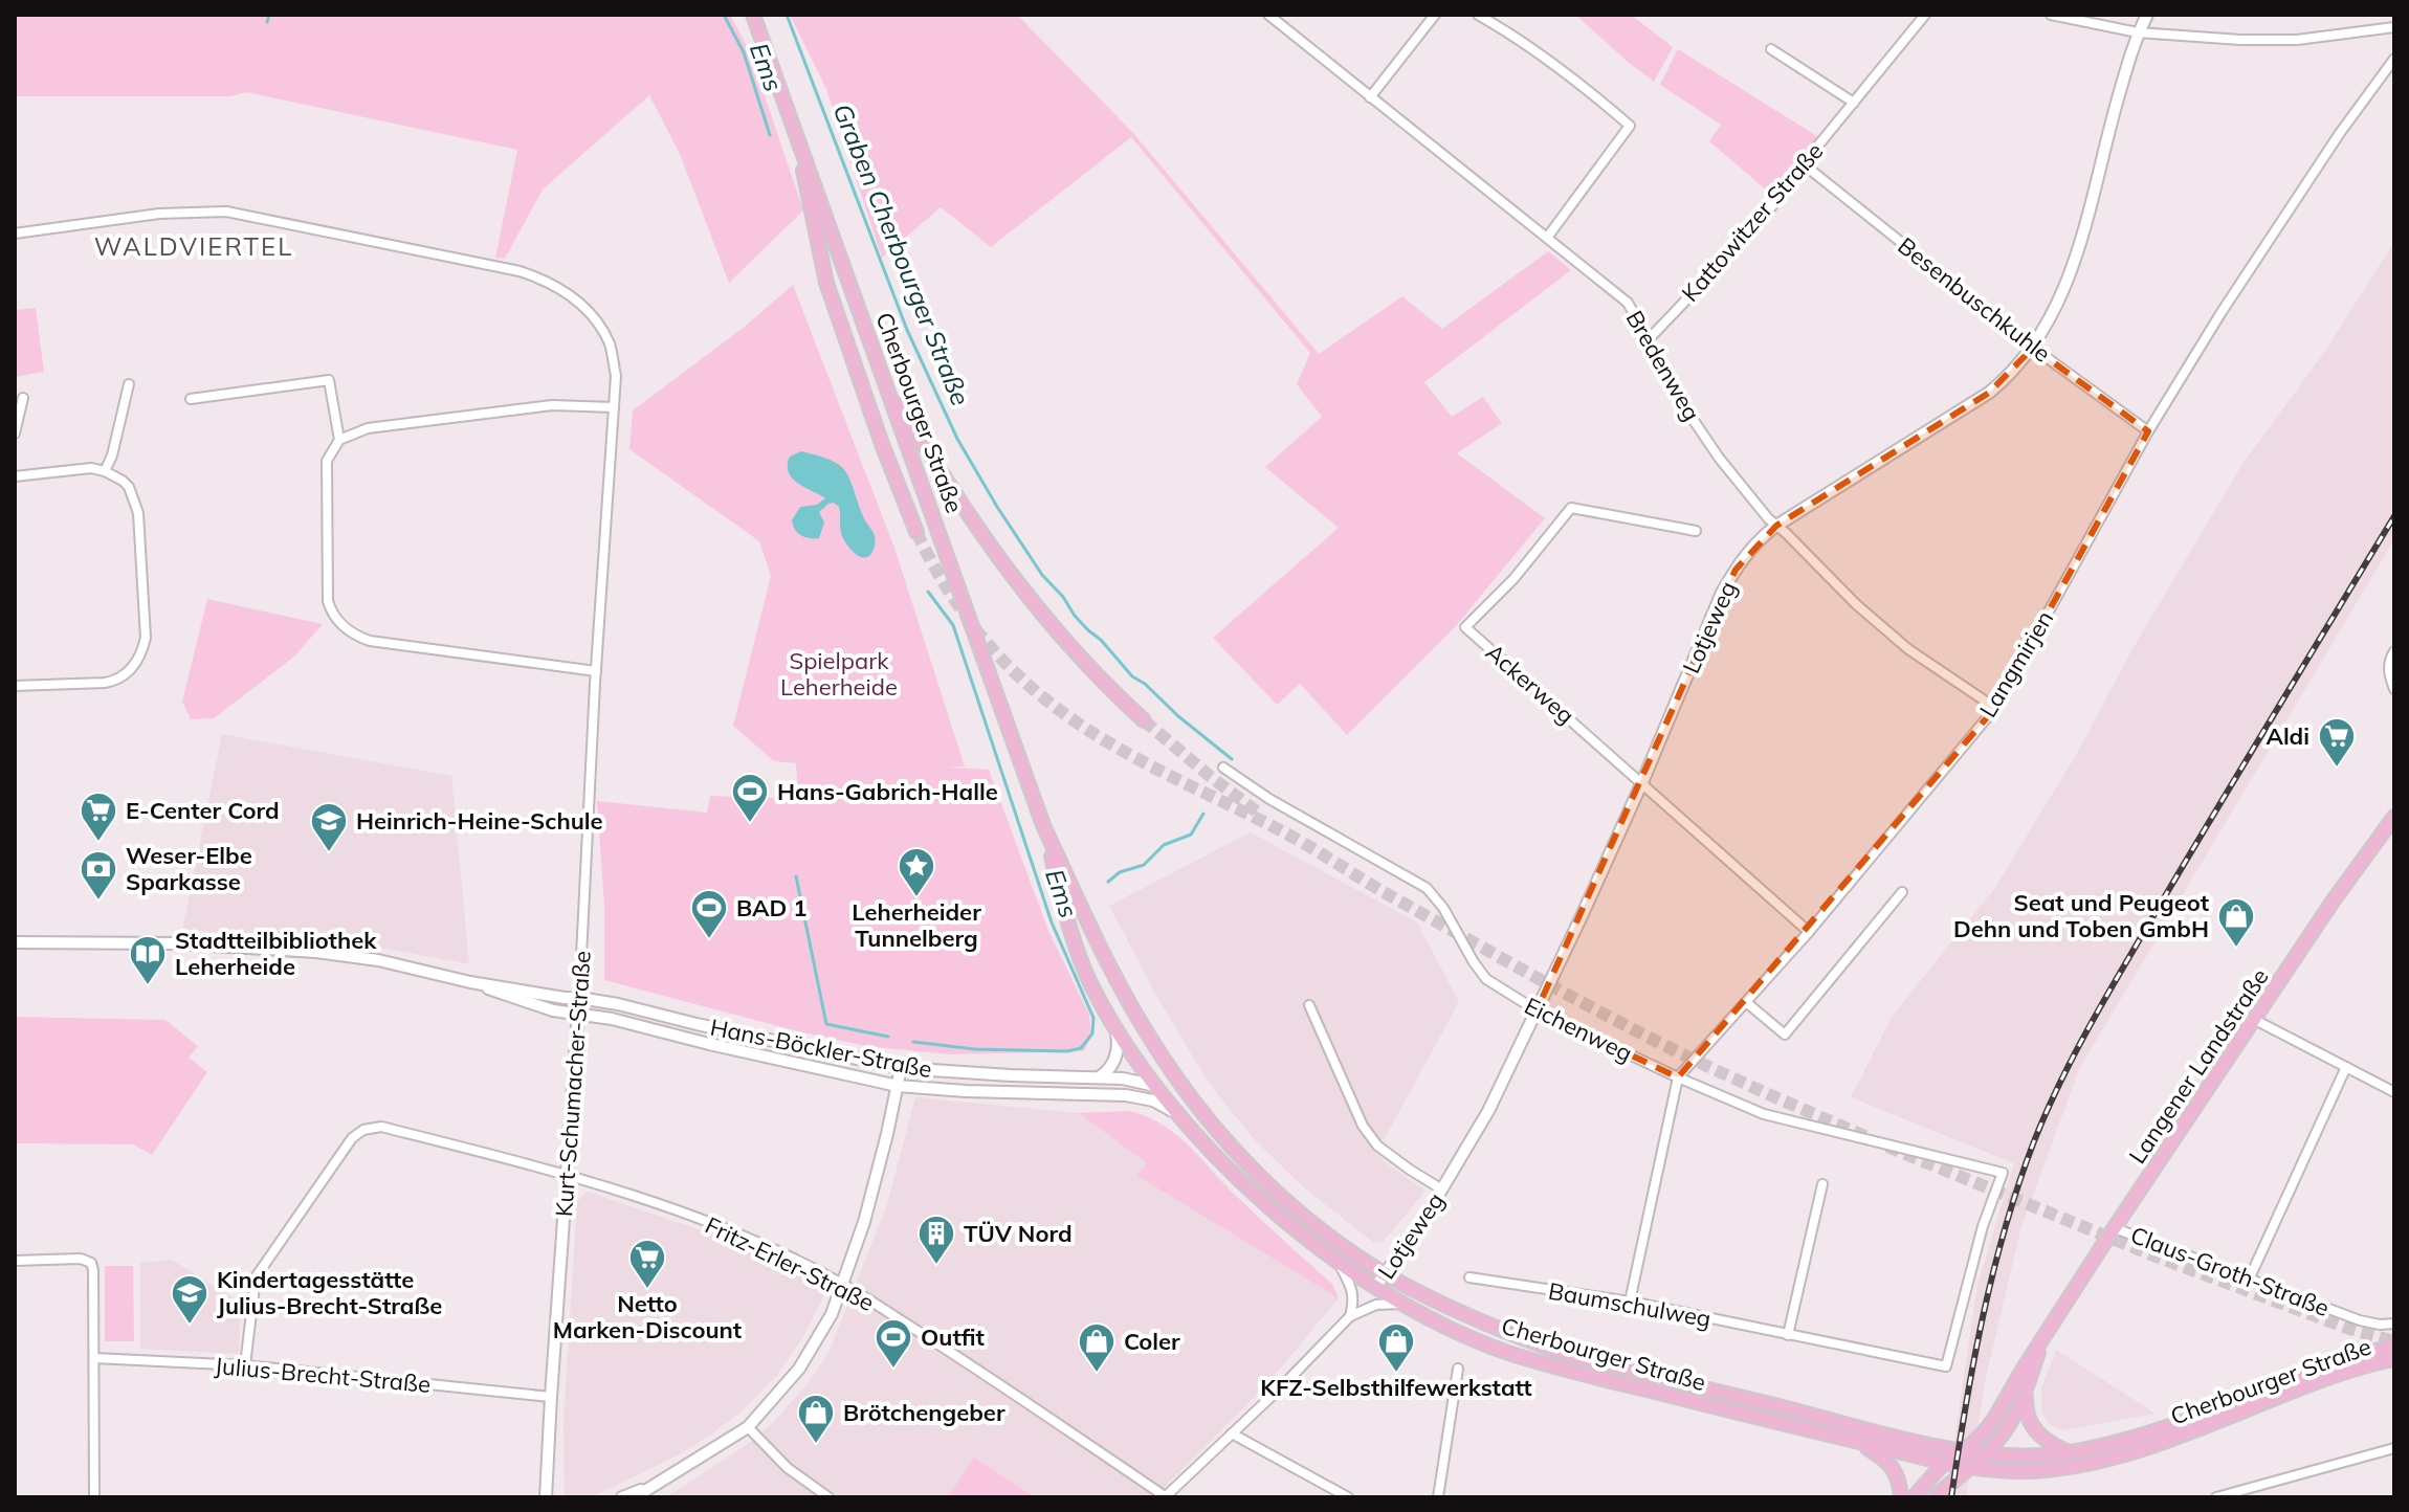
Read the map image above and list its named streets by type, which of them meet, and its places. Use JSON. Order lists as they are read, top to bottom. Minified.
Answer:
{"streets":{"main road":["Cherbourger Straße","Langener Landstraße"],"street":["Kattowitzer Straße","Besenbuschkuhle","Bredenweg","Lotjeweg","Langmirjen","Ackerweg","Eichenweg","Hans-Böckler-Straße","Kurt-Schumacher-Straße","Fritz-Erler-Straße","Claus-Groth-Straße","Baumschulweg","Julius-Brecht-Straße"]},"crossings":[["Kattowitzer Straße","Besenbuschkuhle"],["Kattowitzer Straße","Bredenweg"],["Besenbuschkuhle","Lotjeweg"],["Besenbuschkuhle","Langmirjen"],["Bredenweg","Lotjeweg"],["Bredenweg","Langmirjen"],["Cherbourger Straße","Lotjeweg"],["Cherbourger Straße","Hans-Böckler-Straße"],["Cherbourger Straße","Langener Landstraße"],["Lotjeweg","Ackerweg"],["Lotjeweg","Eichenweg"],["Langmirjen","Ackerweg"],["Langmirjen","Eichenweg"],["Langmirjen","Baumschulweg"],["Eichenweg","Baumschulweg"],["Hans-Böckler-Straße","Kurt-Schumacher-Straße"],["Langener Landstraße","Claus-Groth-Straße"],["Kurt-Schumacher-Straße","Fritz-Erler-Straße"],["Kurt-Schumacher-Straße","Julius-Brecht-Straße"],["Fritz-Erler-Straße","Julius-Brecht-Straße"]],"districts":["WALDVIERTEL"],"water":["Ems","Graben Cherbourger Straße"],"parks":["Spielpark Leherheide"],"places":{"supermarket":["Aldi","E-Center Cord","Netto Marken-Discount"],"sports":["Hans-Gabrich-Halle","BAD 1","Outfit"],"school or university":["Heinrich-Heine-Schule","Kindertagesstätte Julius-Brecht-Straße"],"place":["Leherheider Tunnelberg"],"bank":["Weser-Elbe Sparkasse"],"shop":["Seat und Peugeot Dehn und Toben GmbH","Coler","KFZ-Selbsthilfewerkstatt","Brötchengeber"],"library":["Stadtteilbibliothek Leherheide"],"building":["TÜV Nord"]}}
